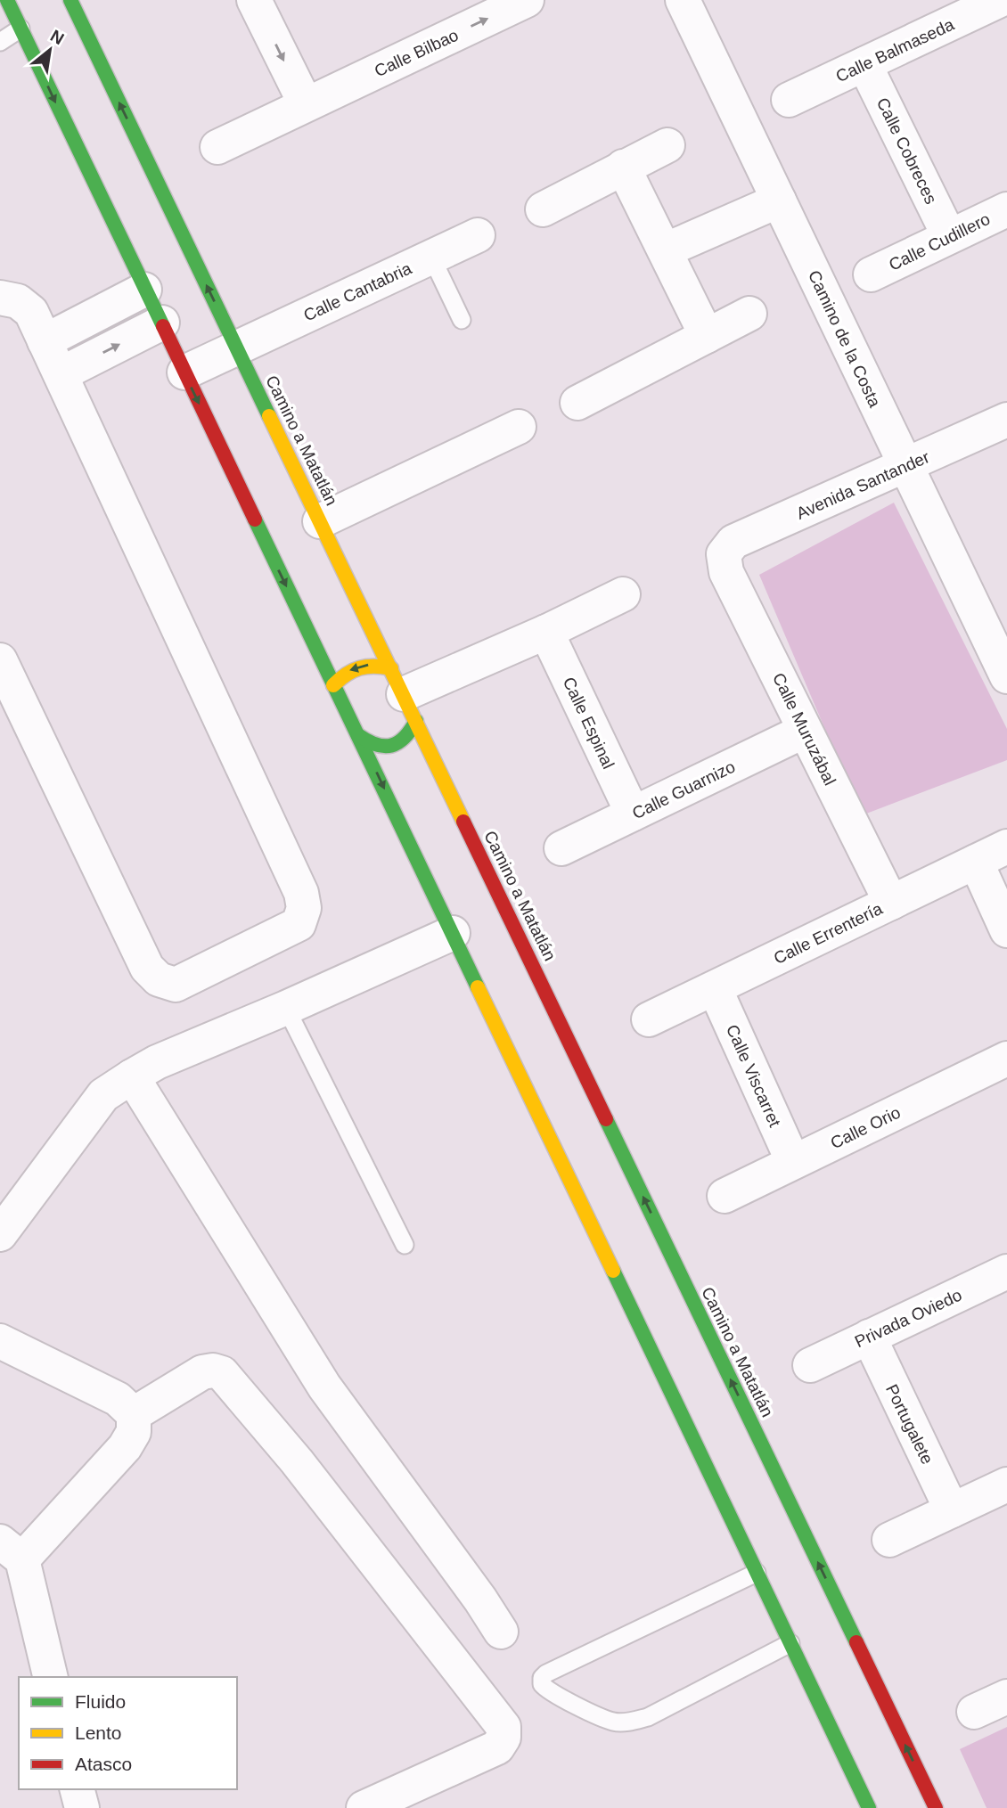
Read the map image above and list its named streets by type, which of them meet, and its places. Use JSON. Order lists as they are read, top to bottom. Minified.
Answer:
{"streets":{"street":["Calle Balmaseda","Calle Bilbao","Calle Cobreces","Calle Cudillero","Calle Cantabria","Camino de la Costa","Camino a Matatlán","Avenida Santander","Calle Espinal","Calle Muruzábal","Calle Guarnizo","Calle Errentería","Calle Viscarret","Calle Orio","Privada Oviedo","Portugalete"]},"crossings":[["Calle Balmaseda","Calle Cobreces"],["Calle Cobreces","Calle Cudillero"],["Calle Cantabria","Camino a Matatlán"],["Camino de la Costa","Avenida Santander"],["Avenida Santander","Calle Muruzábal"],["Calle Espinal","Calle Guarnizo"],["Calle Muruzábal","Calle Guarnizo"],["Calle Muruzábal","Calle Errentería"],["Calle Errentería","Calle Viscarret"],["Calle Viscarret","Calle Orio"],["Privada Oviedo","Portugalete"]],"legend":["Fluido","Lento","Atasco"],"north":"top right"}
